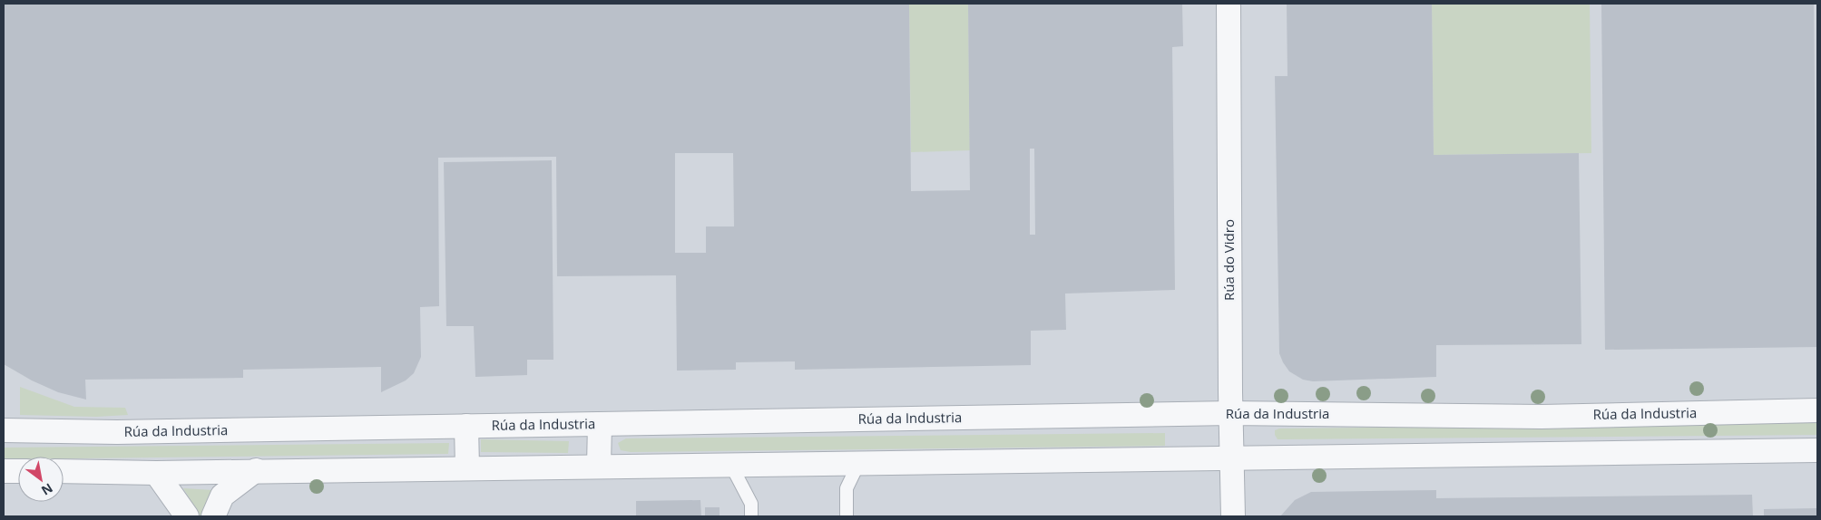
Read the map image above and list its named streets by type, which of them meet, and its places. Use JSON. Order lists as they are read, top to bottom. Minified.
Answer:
{"streets":{"street":["Rúa do Vidro","Rúa da Industria"]},"crossings":[["Rúa do Vidro","Rúa da Industria"]],"north":"bottom right"}
